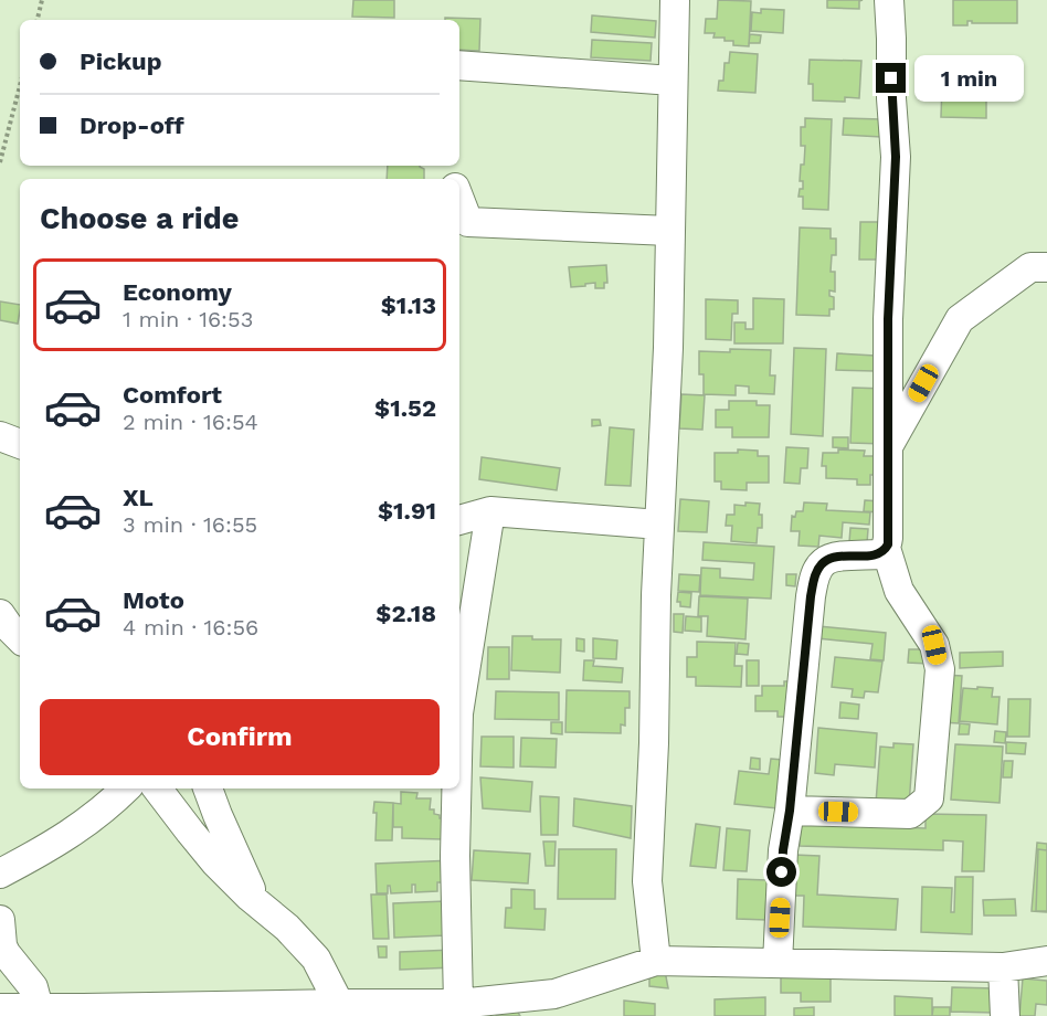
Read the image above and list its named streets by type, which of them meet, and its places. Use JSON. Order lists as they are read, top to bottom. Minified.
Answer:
{"page":{"banner":["Pickup","Drop-off"],"bubble":"1 min","heading":"Choose a ride","list":[{"name":"Economy","note":"1 min · 16:53","value":"$1.13"},{"name":"Comfort","note":"2 min · 16:54","value":"$1.52"},{"name":"XL","note":"3 min · 16:55","value":"$1.91"},{"name":"Moto","note":"4 min · 16:56","value":"$2.18"}],"buttons":"Confirm"}}
